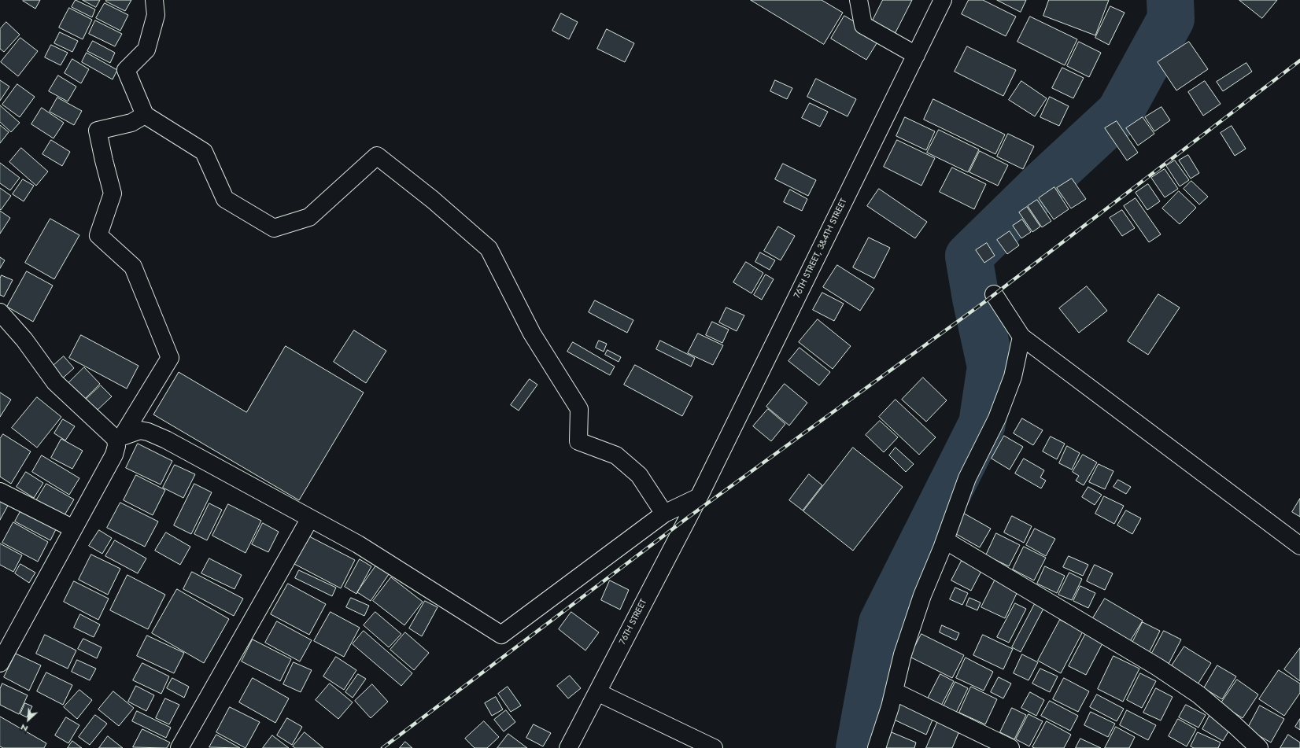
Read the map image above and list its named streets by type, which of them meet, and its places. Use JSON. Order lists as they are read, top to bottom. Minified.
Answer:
{"streets":{"street":["76TH STREET, 3&4TH STREET","76TH STREET"]},"crossings":[["76TH STREET, 3&4TH STREET","76TH STREET"]],"north":"bottom left"}
